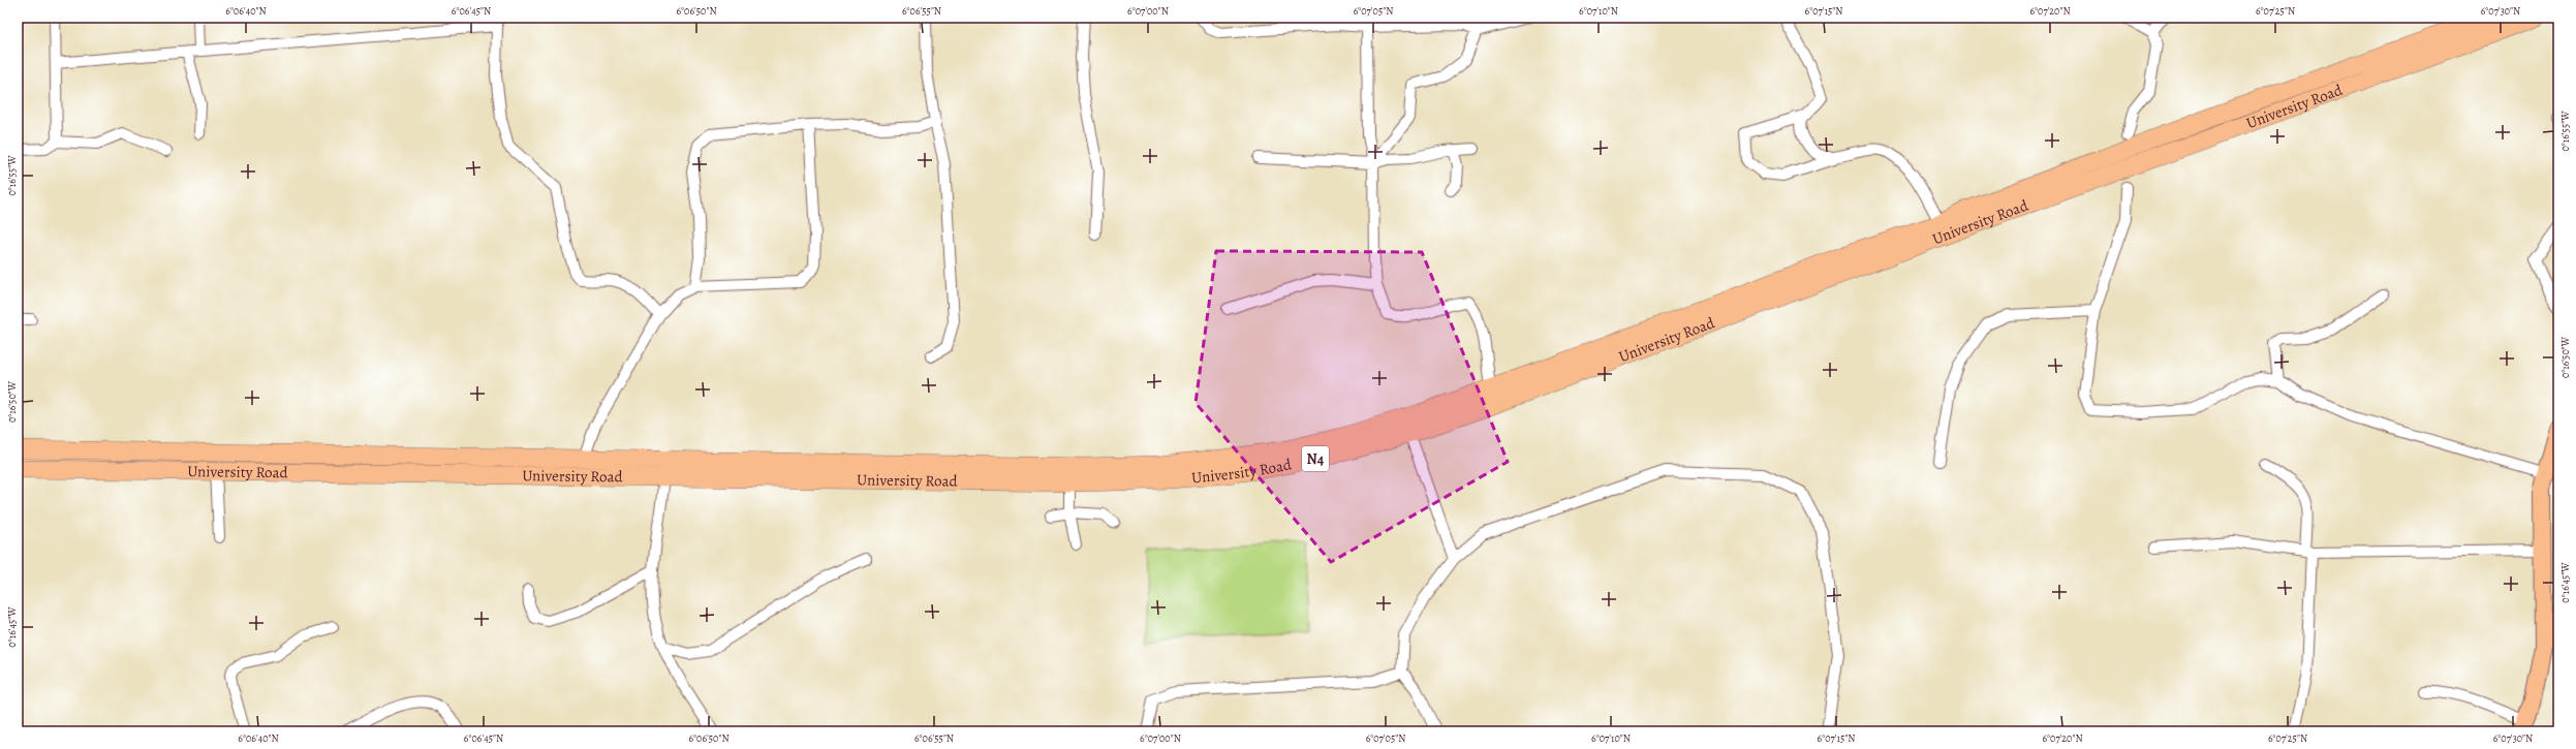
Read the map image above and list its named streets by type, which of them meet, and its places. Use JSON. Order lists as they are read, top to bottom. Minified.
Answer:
{"streets":{"highway":["University Road","N4"]},"coordinates":["6°06'40\"N","6°06'45\"N","6°06'50\"N","6°06'55\"N","6°07'00\"N","6°07'05\"N","6°07'10\"N","6°07'15\"N","6°07'20\"N","6°07'25\"N","6°07'30\"N","0°16'55\"W","0°16'50\"W","0°16'45\"W"]}
